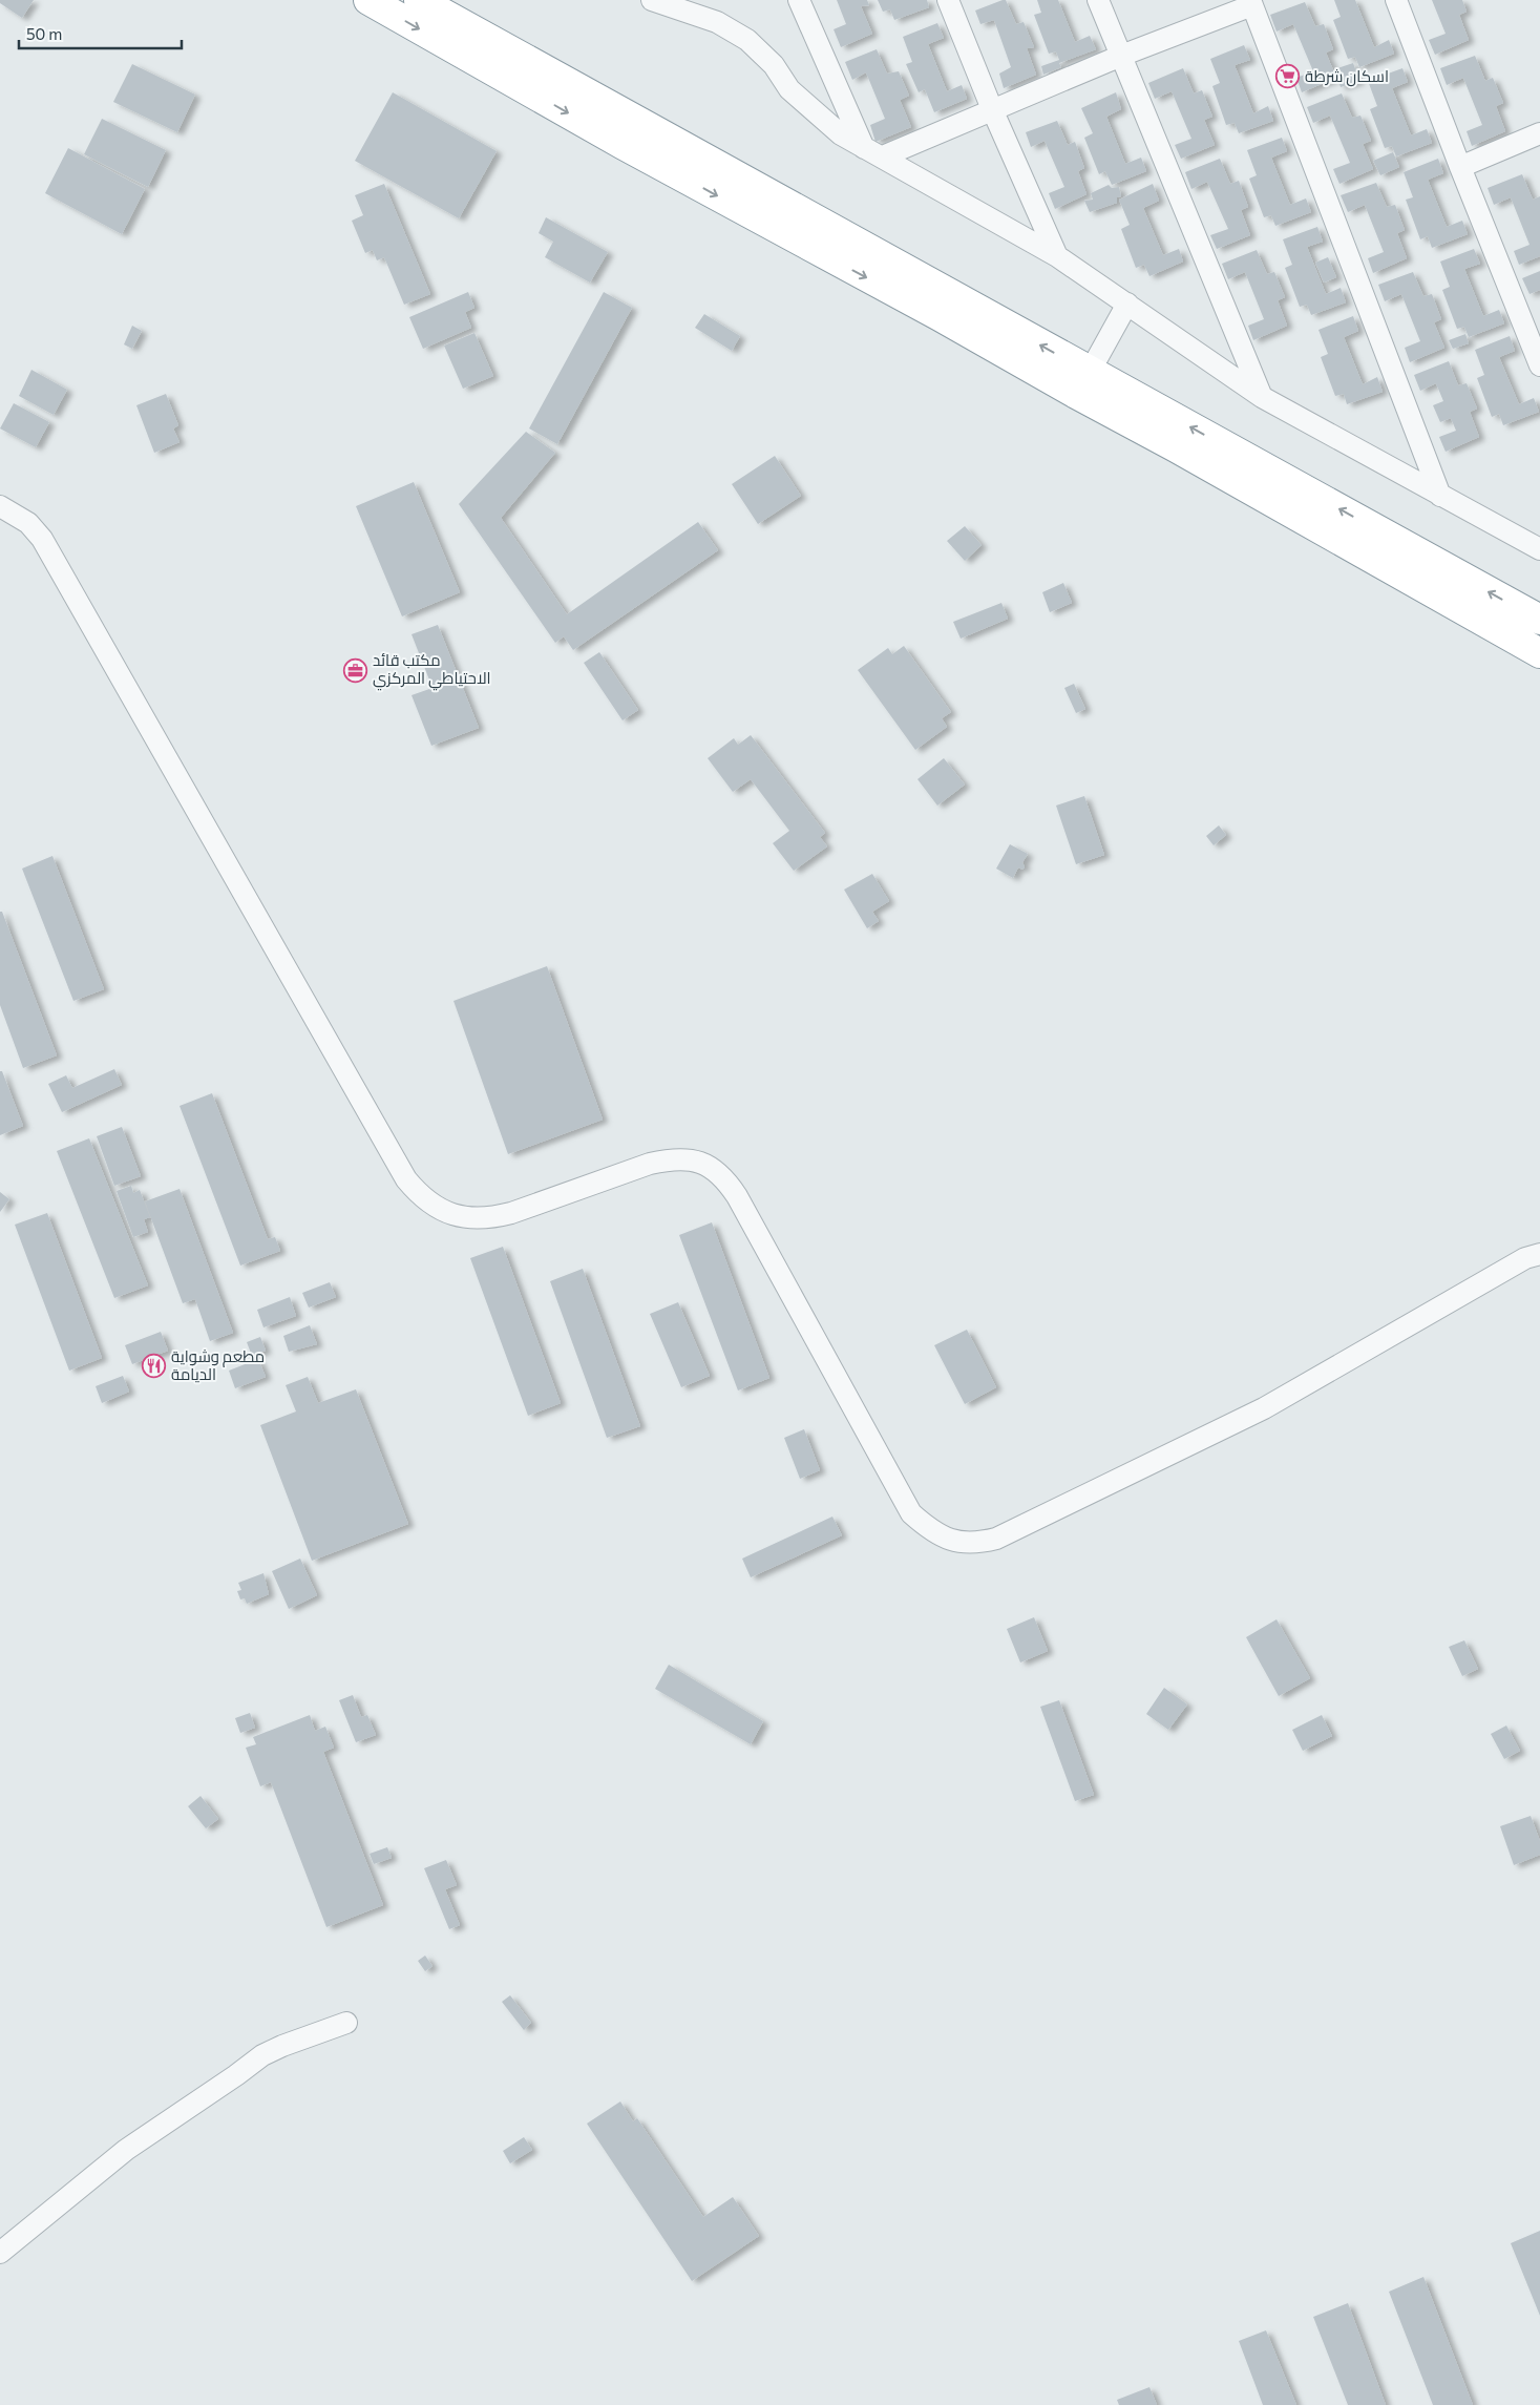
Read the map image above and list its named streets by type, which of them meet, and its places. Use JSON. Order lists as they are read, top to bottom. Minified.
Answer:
{"places":{"supermarket":["اسكان شرطة"],"office":["مكتب قائد الاحتياطي المركزي"],"restaurant":["مطعم وشواية الديامة"]},"scale_bar":"50 m"}
